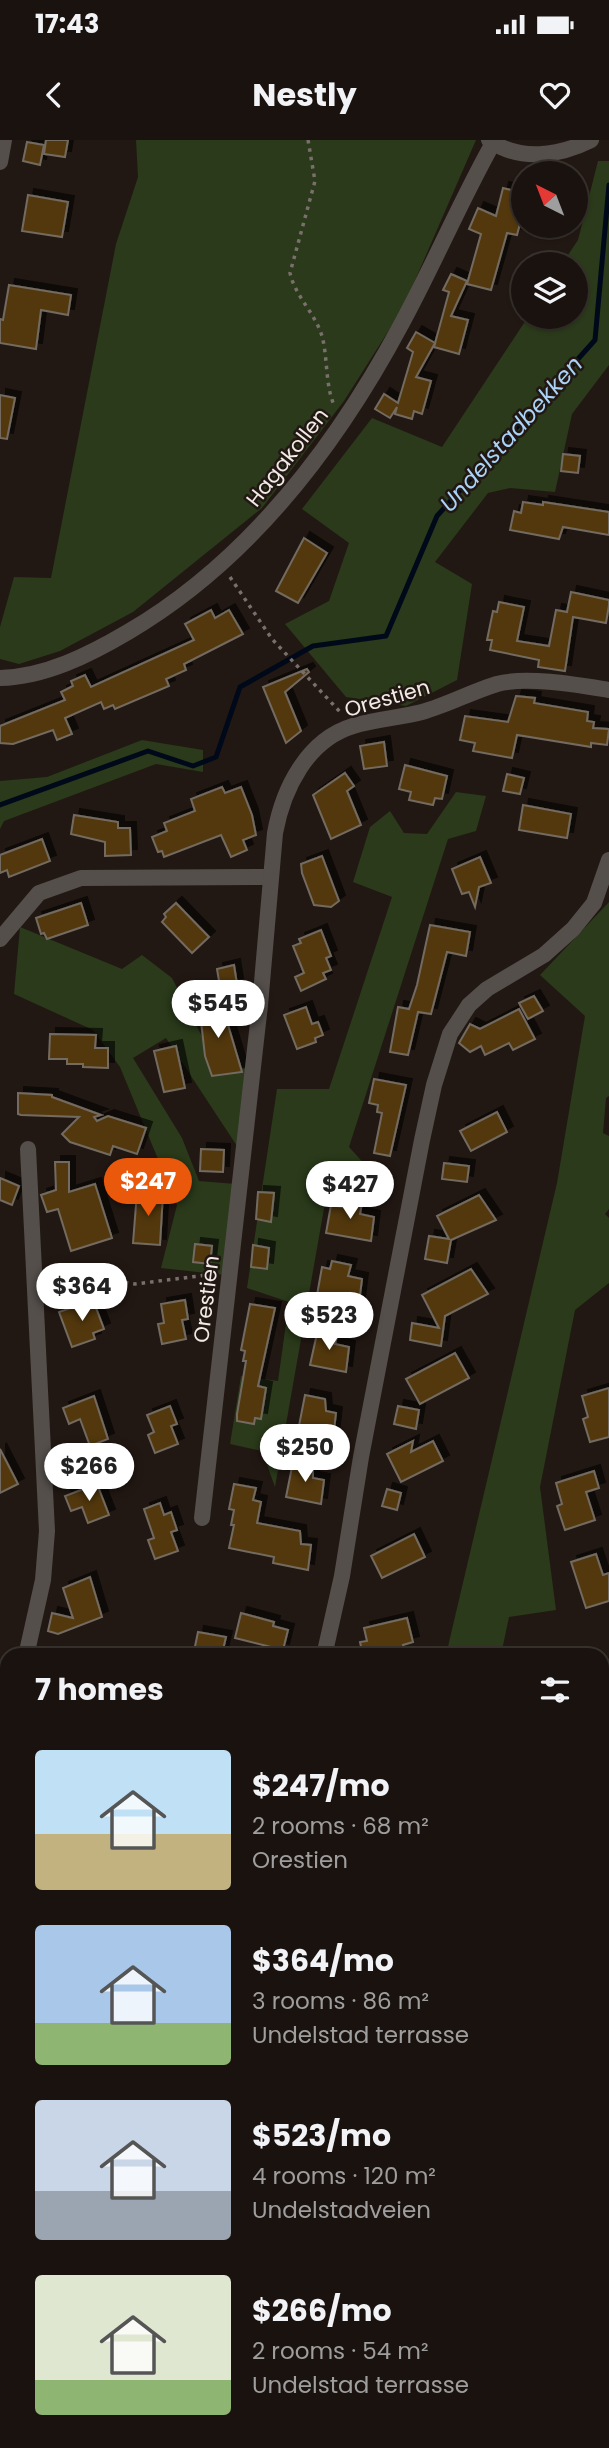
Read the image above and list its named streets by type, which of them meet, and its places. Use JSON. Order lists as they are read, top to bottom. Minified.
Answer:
{"streets":{"street":["Hagakollen","Orestien"]},"water":["Undelstadbekken"],"north":"top left","page":{"status":"17:43","header":"Nestly","price":["$545","$247","$427","$364","$523","$250","$266"],"heading":"7 homes","list":[{"name":"$247/mo","note":"2 rooms · 68 m² · Orestien"},{"name":"$364/mo","note":"3 rooms · 86 m² · Undelstad terrasse"},{"name":"$523/mo","note":"4 rooms · 120 m² · Undelstadveien"},{"name":"$266/mo","note":"2 rooms · 54 m² · Undelstad terrasse"}]}}
